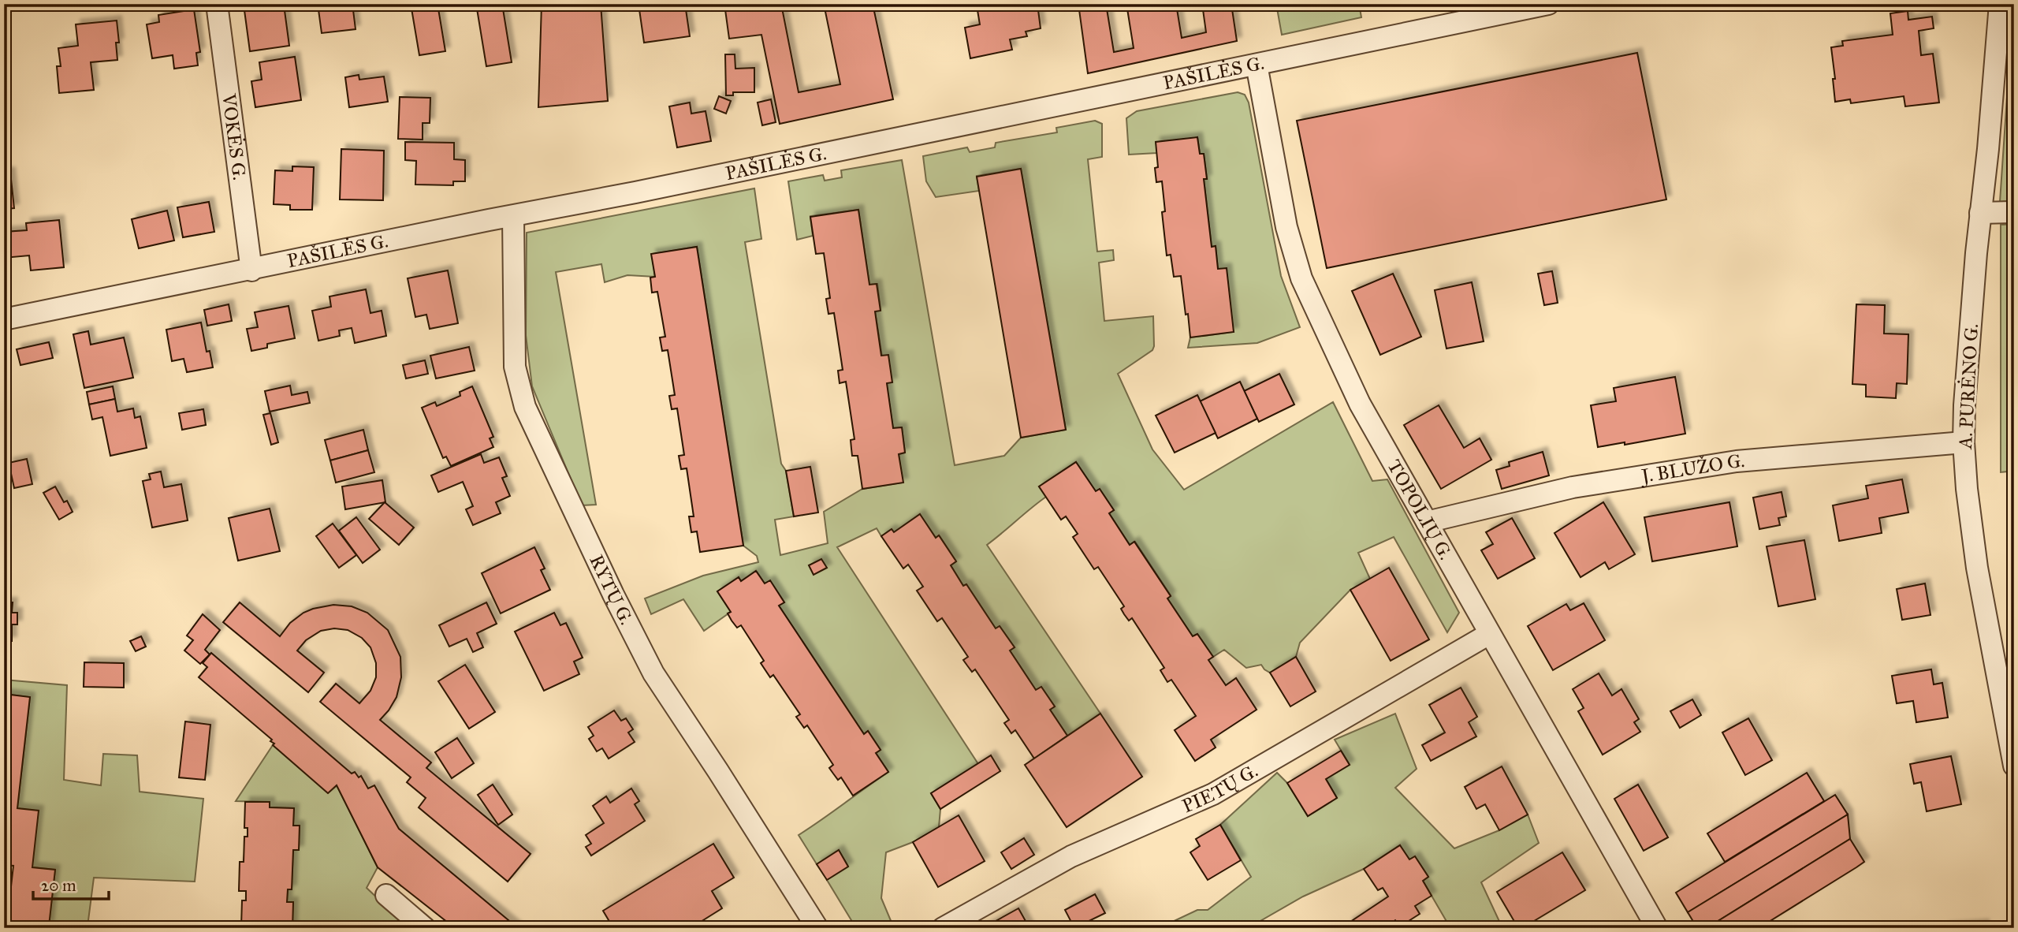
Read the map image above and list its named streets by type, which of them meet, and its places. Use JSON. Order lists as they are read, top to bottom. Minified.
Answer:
{"streets":{"street":["PAŠILĖS G.","VOKĖS G.","A. PURĖNO G.","J. BLUŽO G.","TOPOLIŲ G.","RYTŲ G.","PIETŲ G."]},"crossings":[["PAŠILĖS G.","VOKĖS G."],["PAŠILĖS G.","TOPOLIŲ G."],["PAŠILĖS G.","RYTŲ G."],["A. PURĖNO G.","J. BLUŽO G."],["J. BLUŽO G.","TOPOLIŲ G."],["TOPOLIŲ G.","PIETŲ G."]],"scale_bar":"20 m"}
